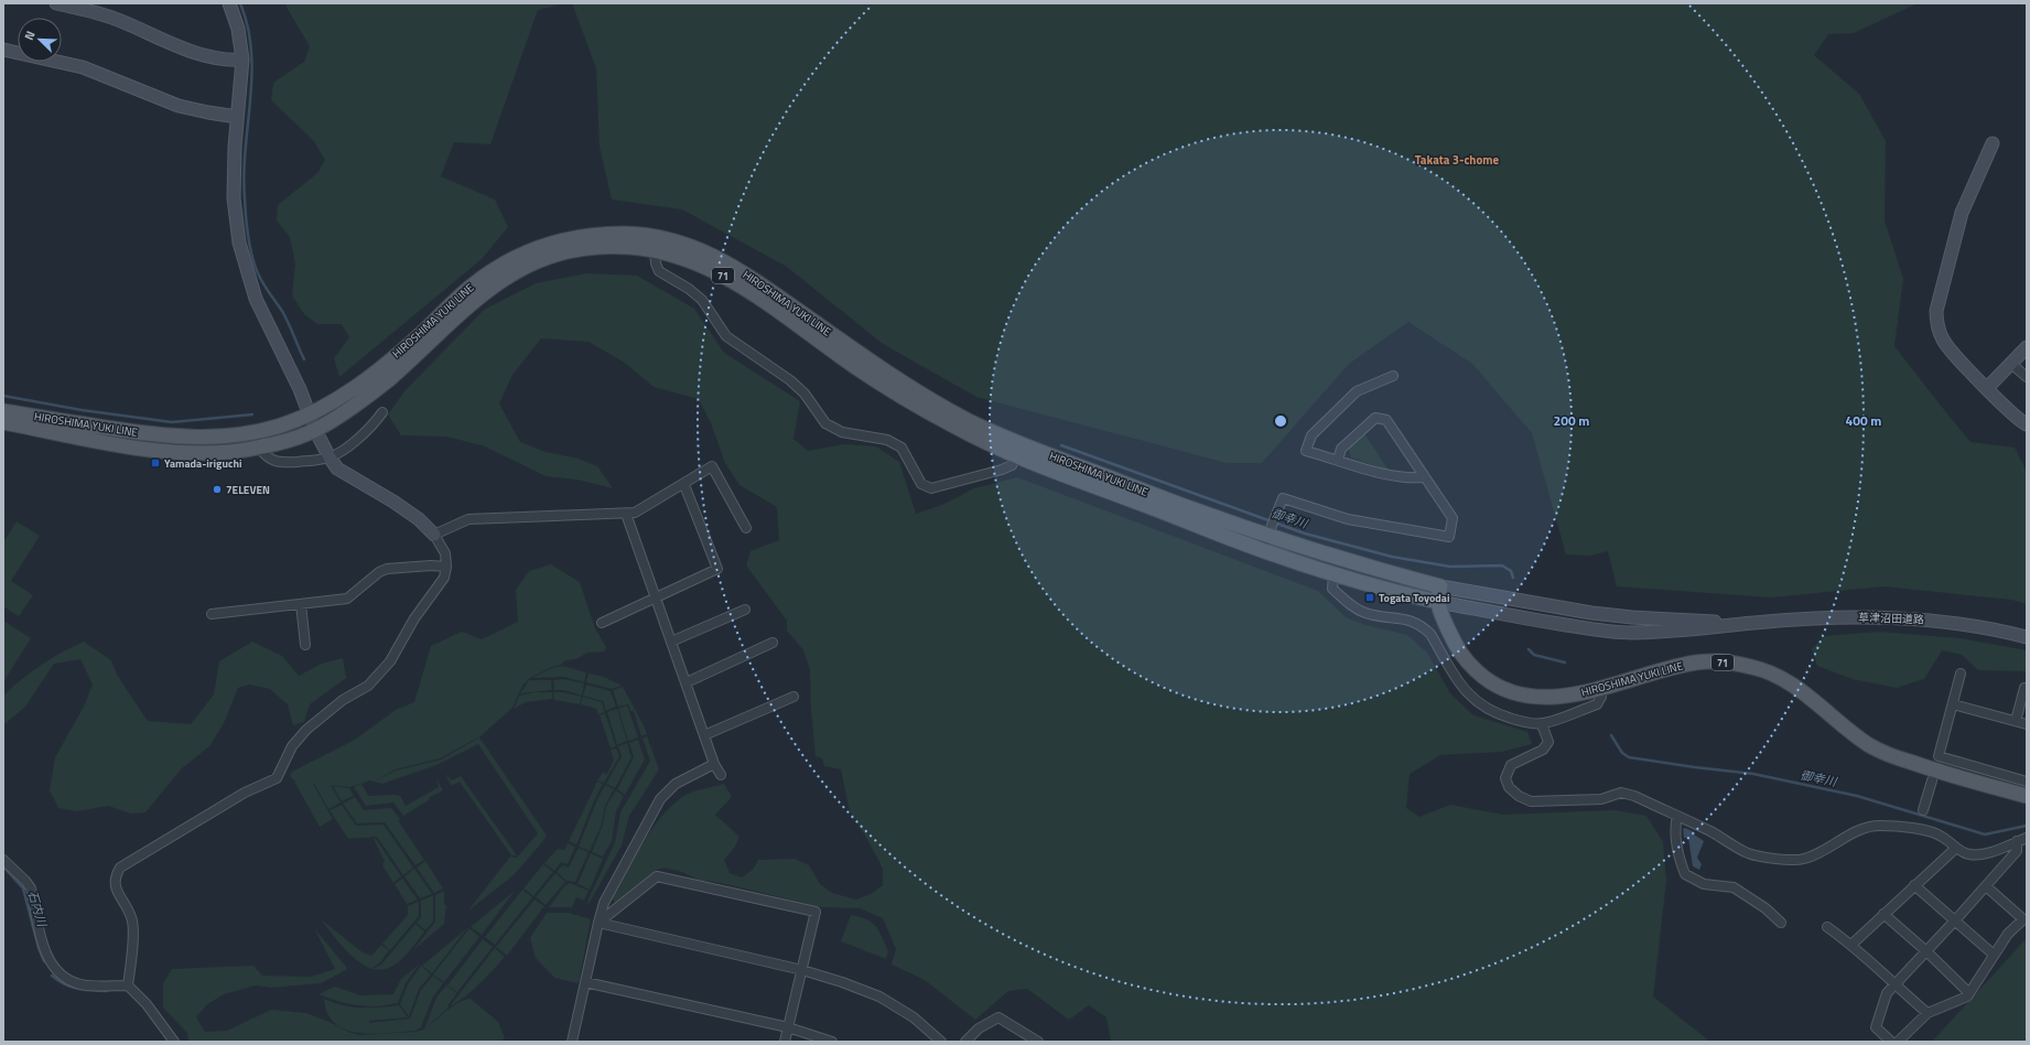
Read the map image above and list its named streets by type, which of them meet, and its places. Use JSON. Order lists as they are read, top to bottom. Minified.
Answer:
{"streets":{"main road":["71","HIROSHIMA YUKI LINE"],"street":["草津沼田道路"]},"districts":["Takata 3-chome"],"water":["御幸川","石内川"],"places":{"transit":["Yamada-iriguchi","Togata Toyodai"],"other":["7ELEVEN"]},"north":"top left","rings":["200 m","400 m"]}
